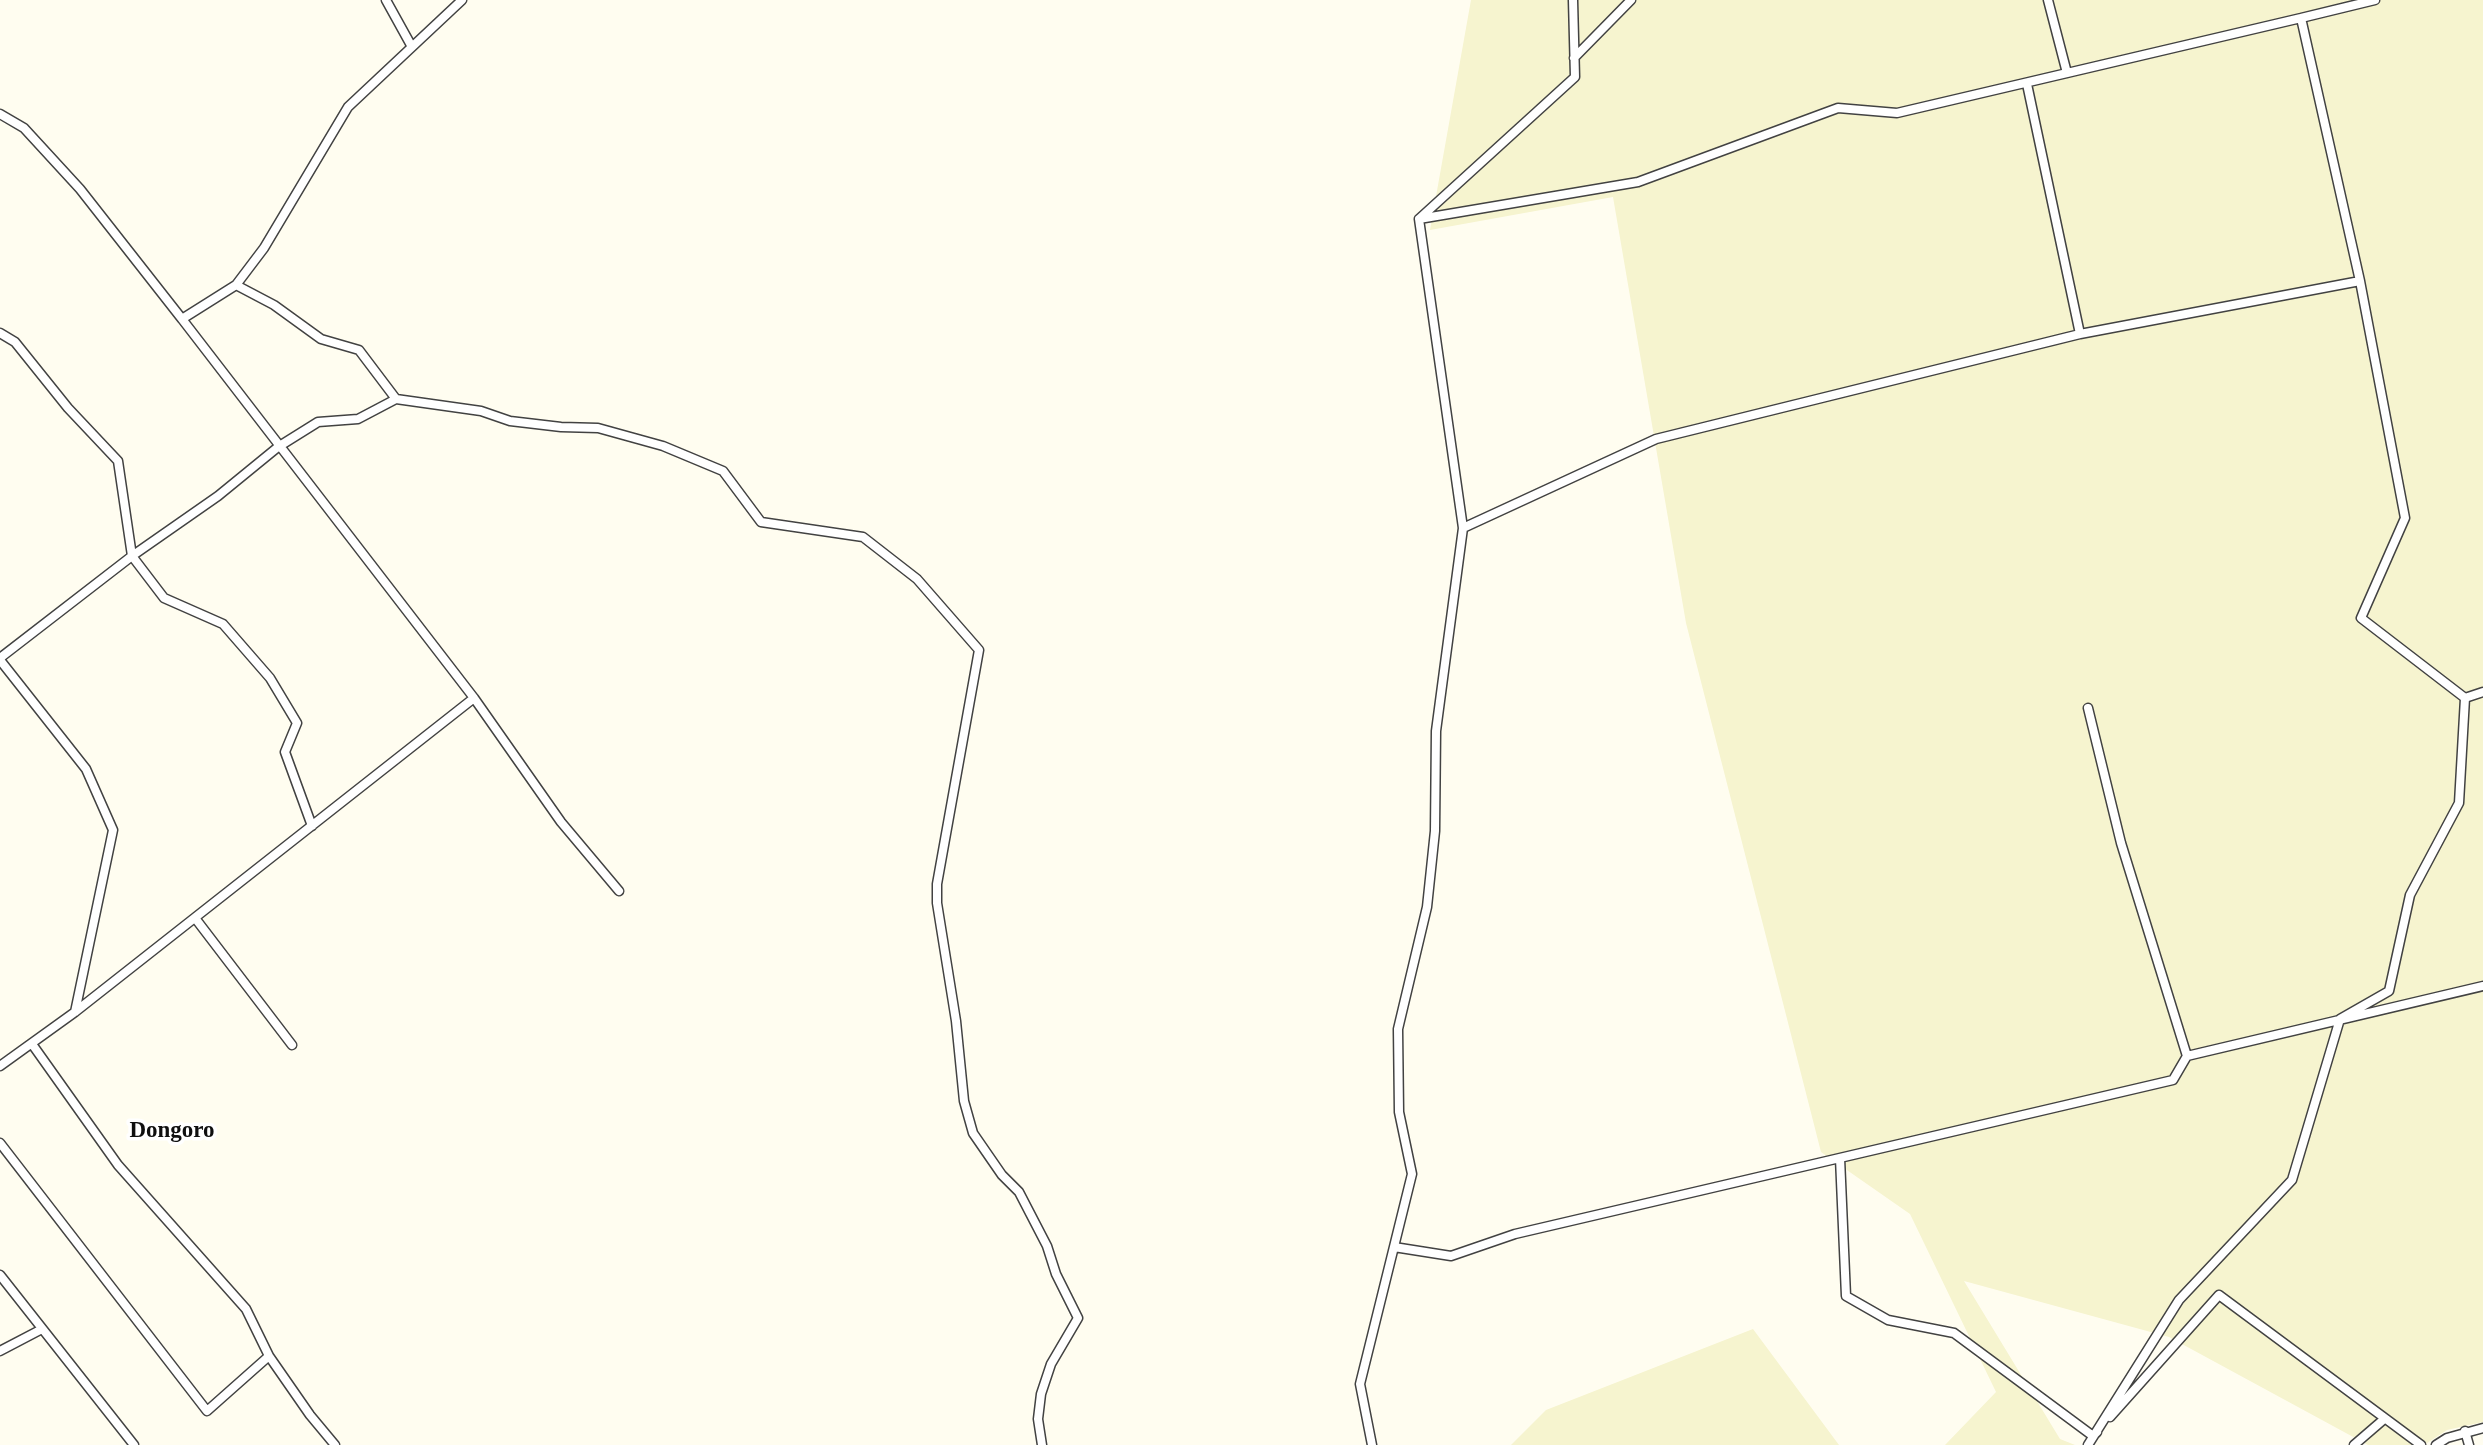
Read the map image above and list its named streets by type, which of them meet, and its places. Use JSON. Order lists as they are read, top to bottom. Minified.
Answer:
{"districts":["Dongoro"]}
